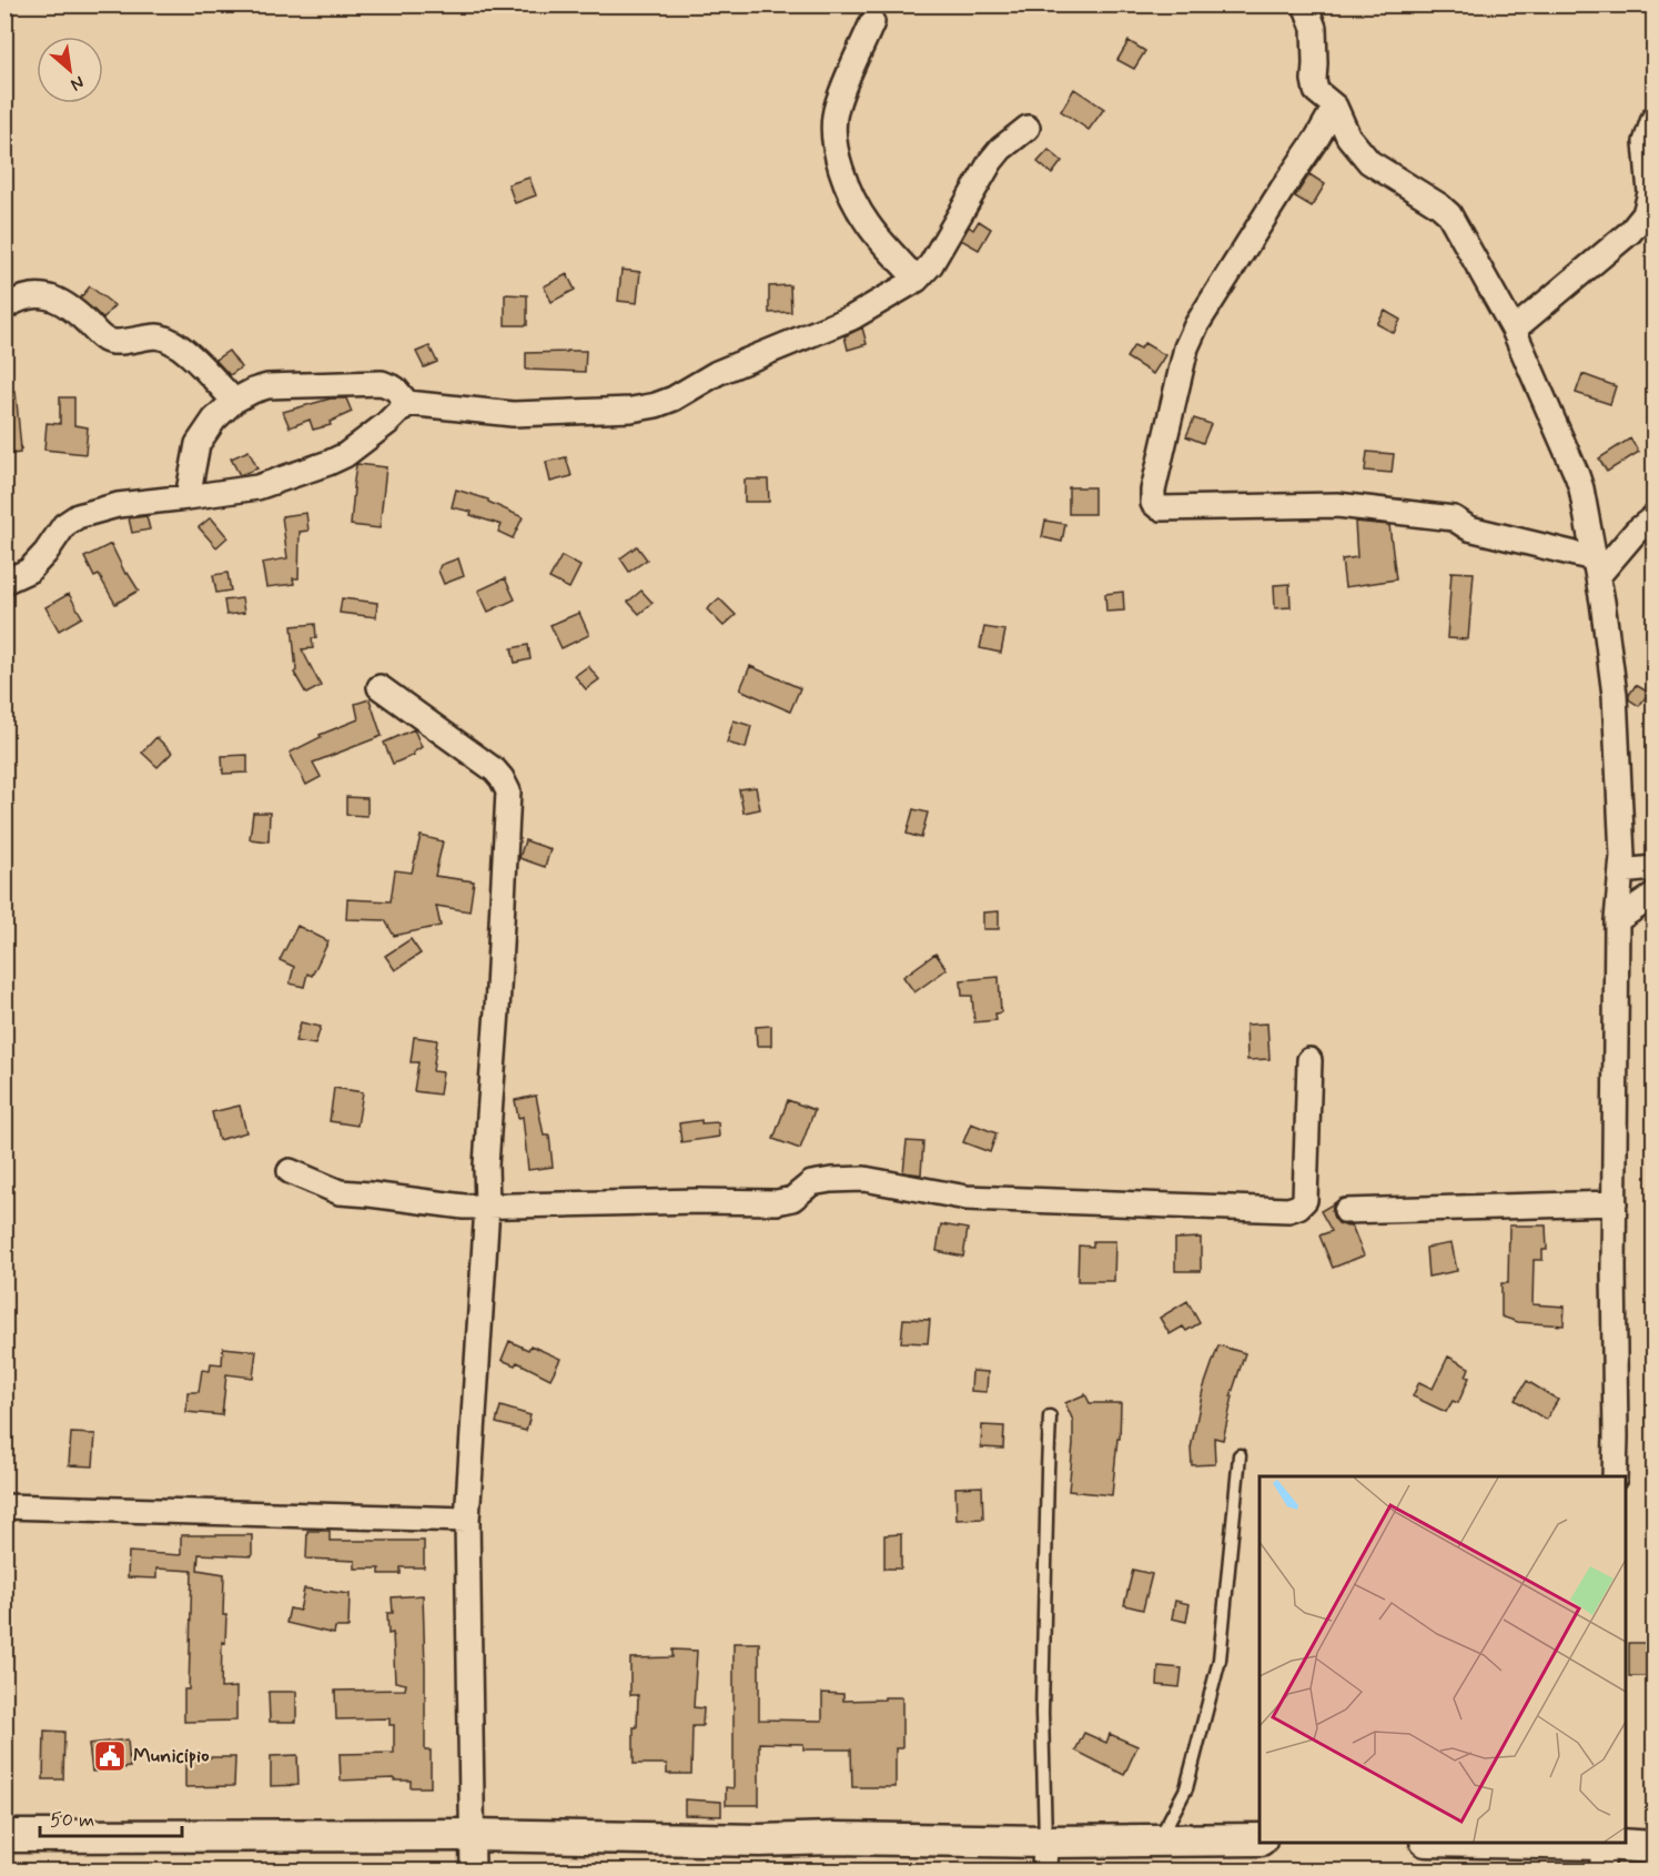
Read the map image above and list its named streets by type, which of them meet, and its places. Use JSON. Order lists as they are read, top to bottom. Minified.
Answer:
{"places":{"public building":["Municipio"]},"scale_bar":"50 m","north":"bottom right"}
